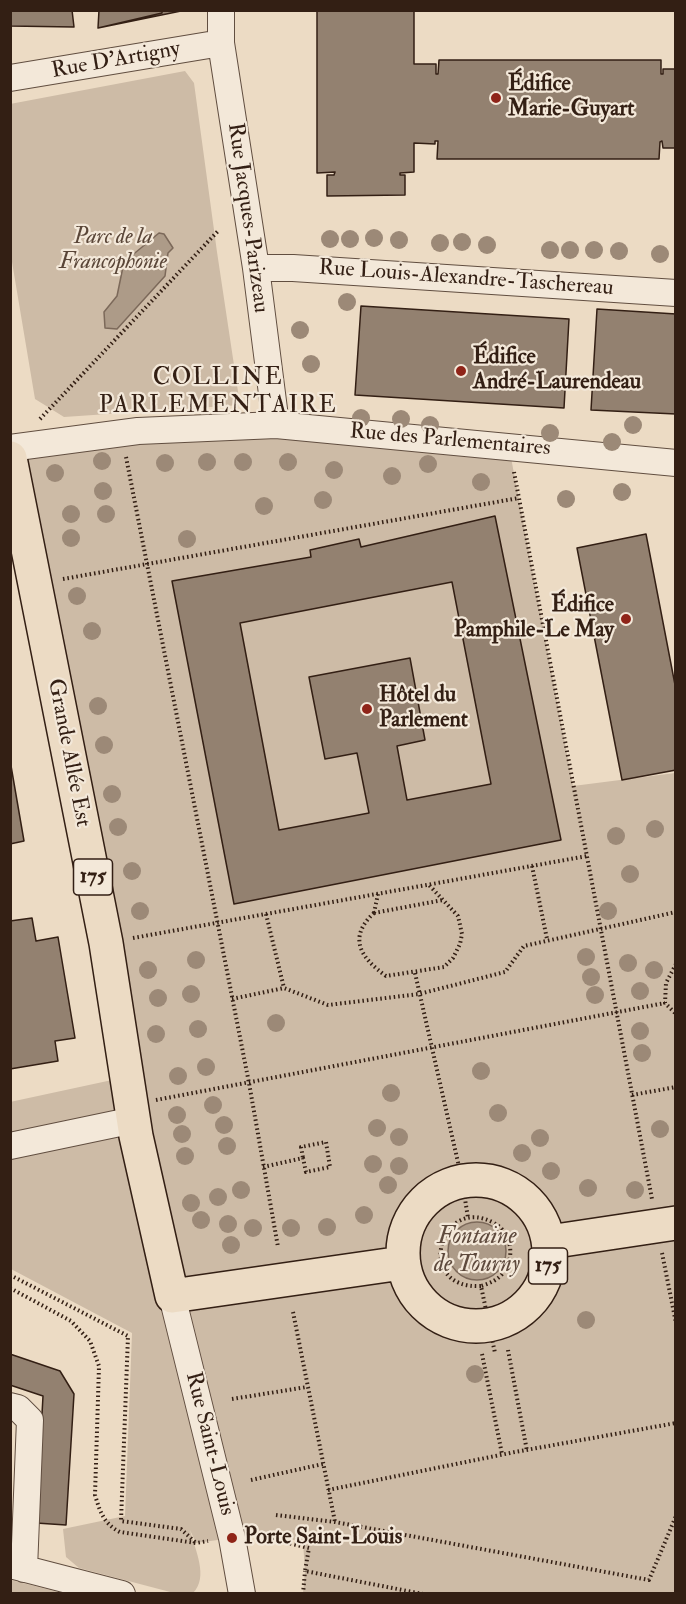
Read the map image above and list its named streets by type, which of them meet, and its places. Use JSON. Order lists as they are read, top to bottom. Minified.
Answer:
{"streets":{"main road":["Grande Allée Est","175"],"street":["Rue D'Artigny","Rue Jacques-Parizeau","Rue Louis-Alexandre-Taschereau","Rue des Parlementaires","Rue Saint-Louis"]},"crossings":[["Rue D'Artigny","Rue Jacques-Parizeau"],["Rue Jacques-Parizeau","Rue Louis-Alexandre-Taschereau"],["Rue Jacques-Parizeau","Rue des Parlementaires"],["Grande Allée Est","Rue Saint-Louis"]],"districts":["COLLINE PARLEMENTAIRE"],"water":["Fontaine de Tourny"],"parks":["Parc de la Francophonie"],"places":["Édifice Marie-Guyart","Édifice André-Laurendeau","Édifice Pamphile-Le May","Hôtel du Parlement","Porte Saint-Louis"]}
